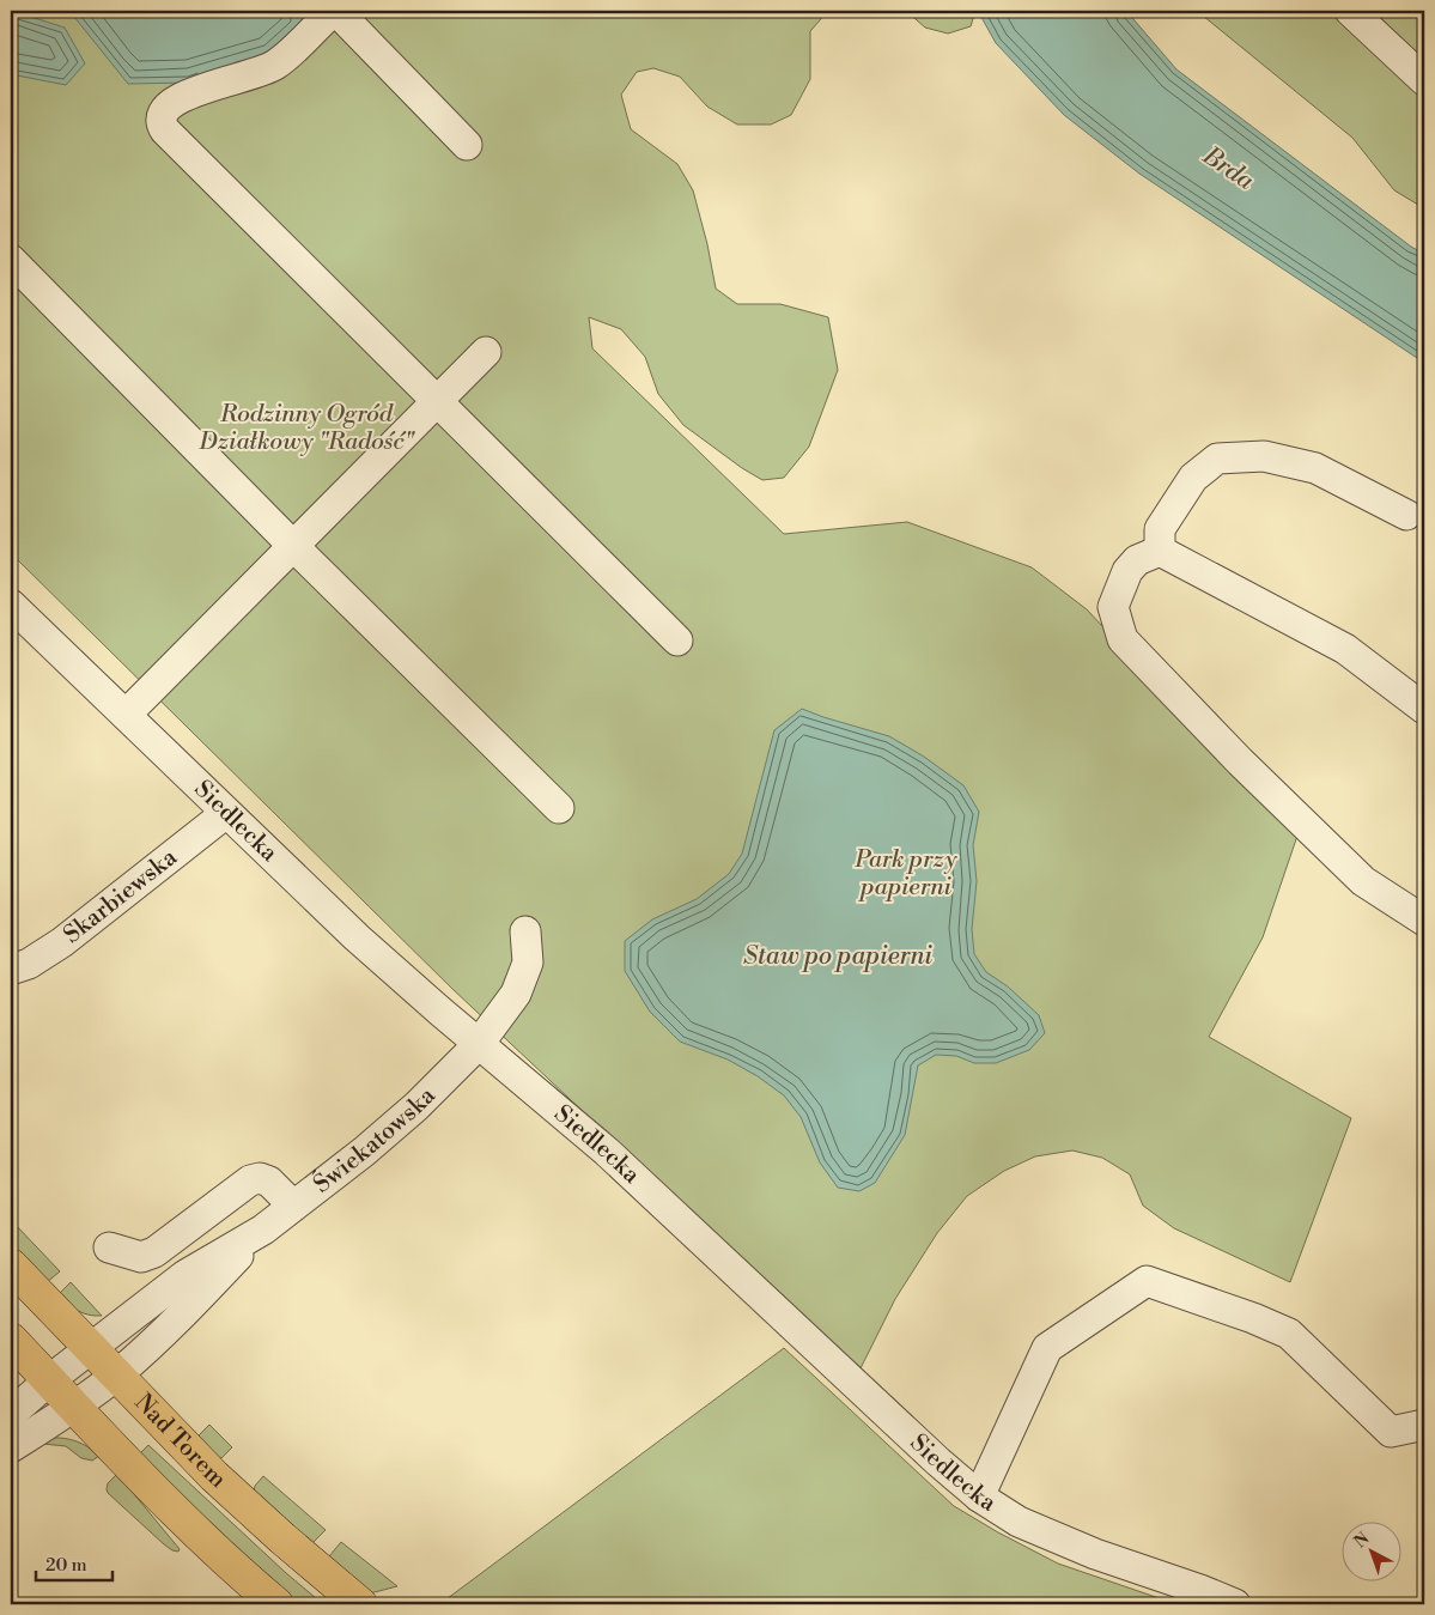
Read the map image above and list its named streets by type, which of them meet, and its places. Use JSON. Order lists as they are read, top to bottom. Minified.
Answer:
{"streets":{"main road":["Nad Torem"],"street":["Siedlecka","Skarbiewska","Świekatowska"]},"crossings":[["Siedlecka","Skarbiewska"],["Siedlecka","Świekatowska"],["Świekatowska","Nad Torem"]],"water":["Brda","Staw po papierni"],"parks":["Rodzinny Ogród Działkowy \"Radość\"","Park przy papierni"],"scale_bar":"20 m","north":"top left"}
